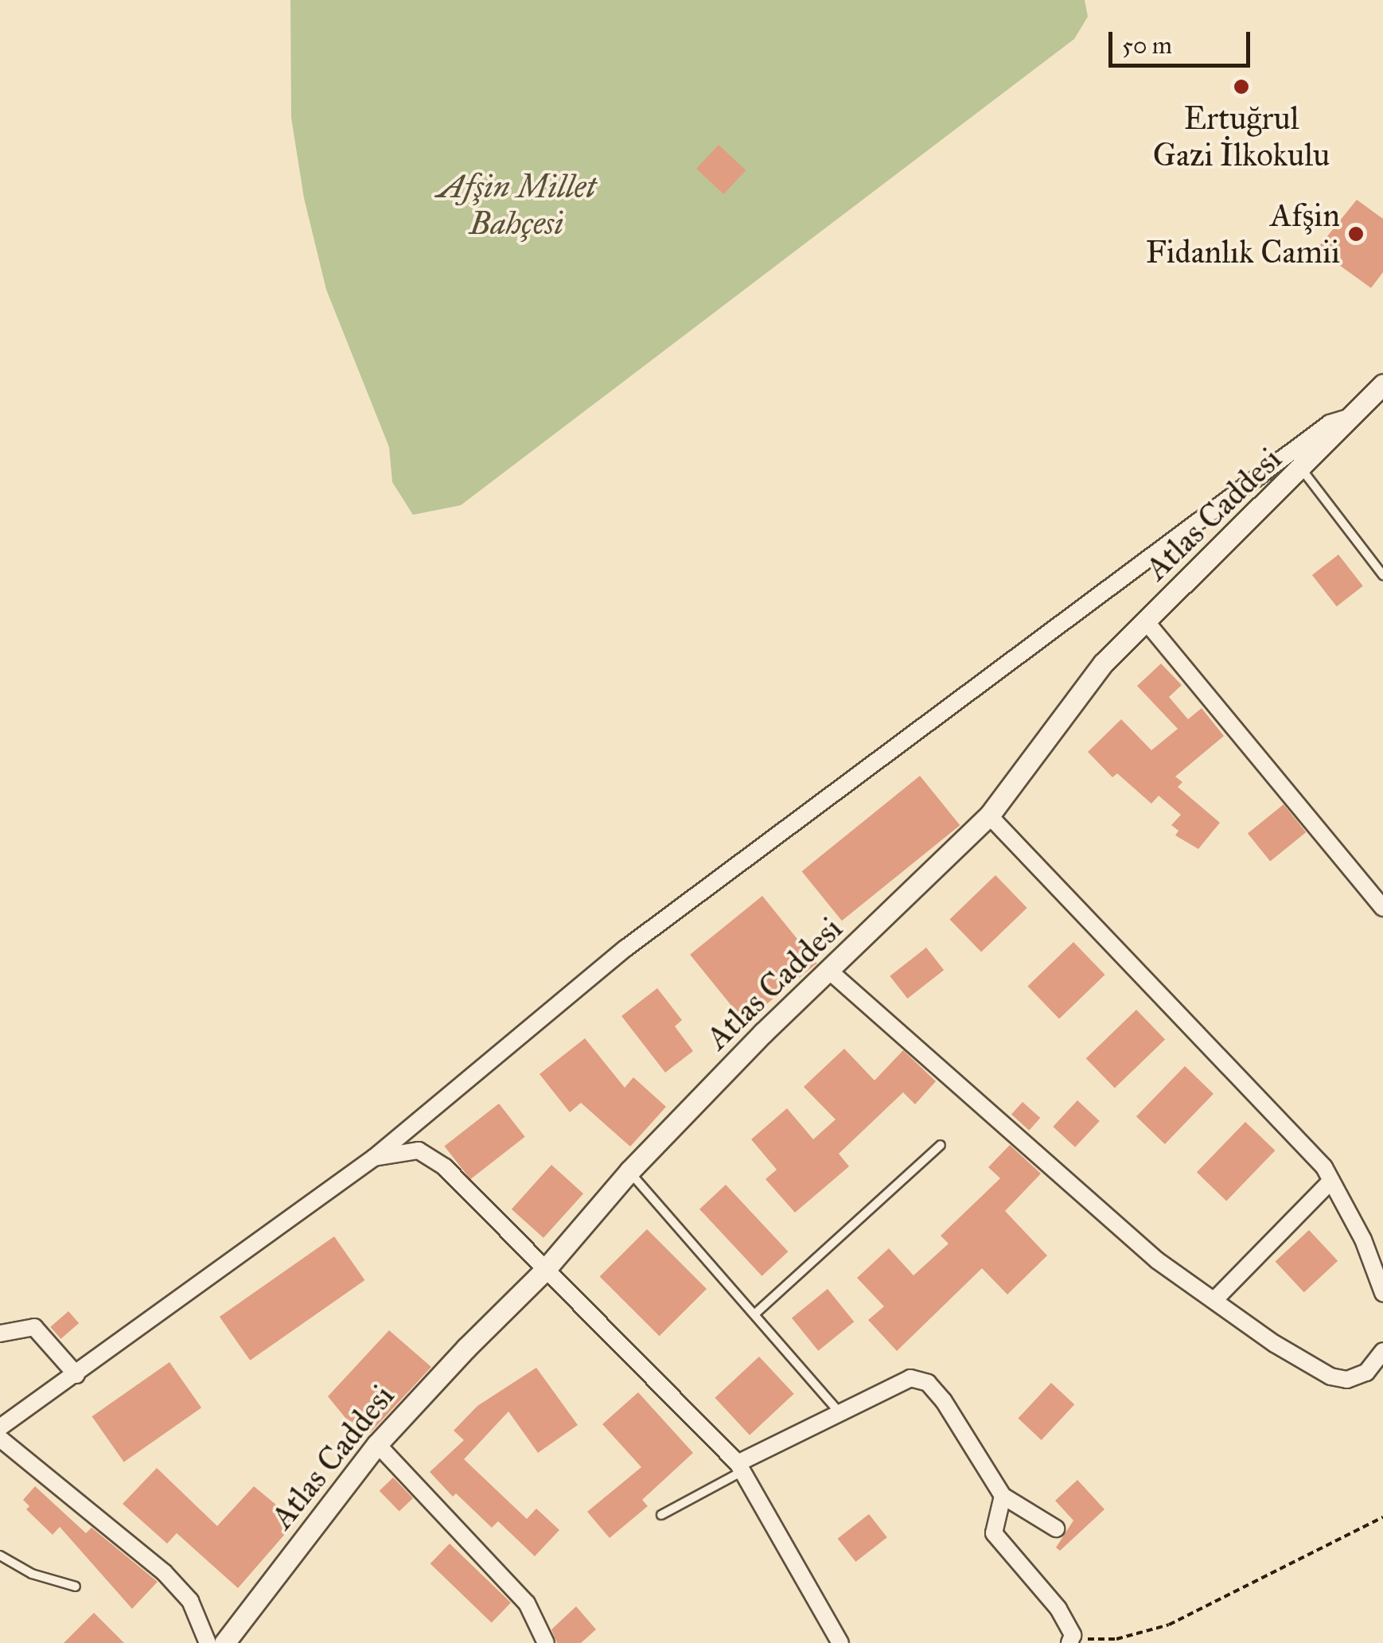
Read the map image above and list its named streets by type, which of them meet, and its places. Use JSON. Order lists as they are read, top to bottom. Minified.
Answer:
{"streets":{"street":["Atlas Caddesi"]},"parks":["Afşin Millet Bahçesi"],"places":["Ertuğrul Gazi İlkokulu","Afşin Fidanlık Camii"],"scale_bar":"50 m"}
